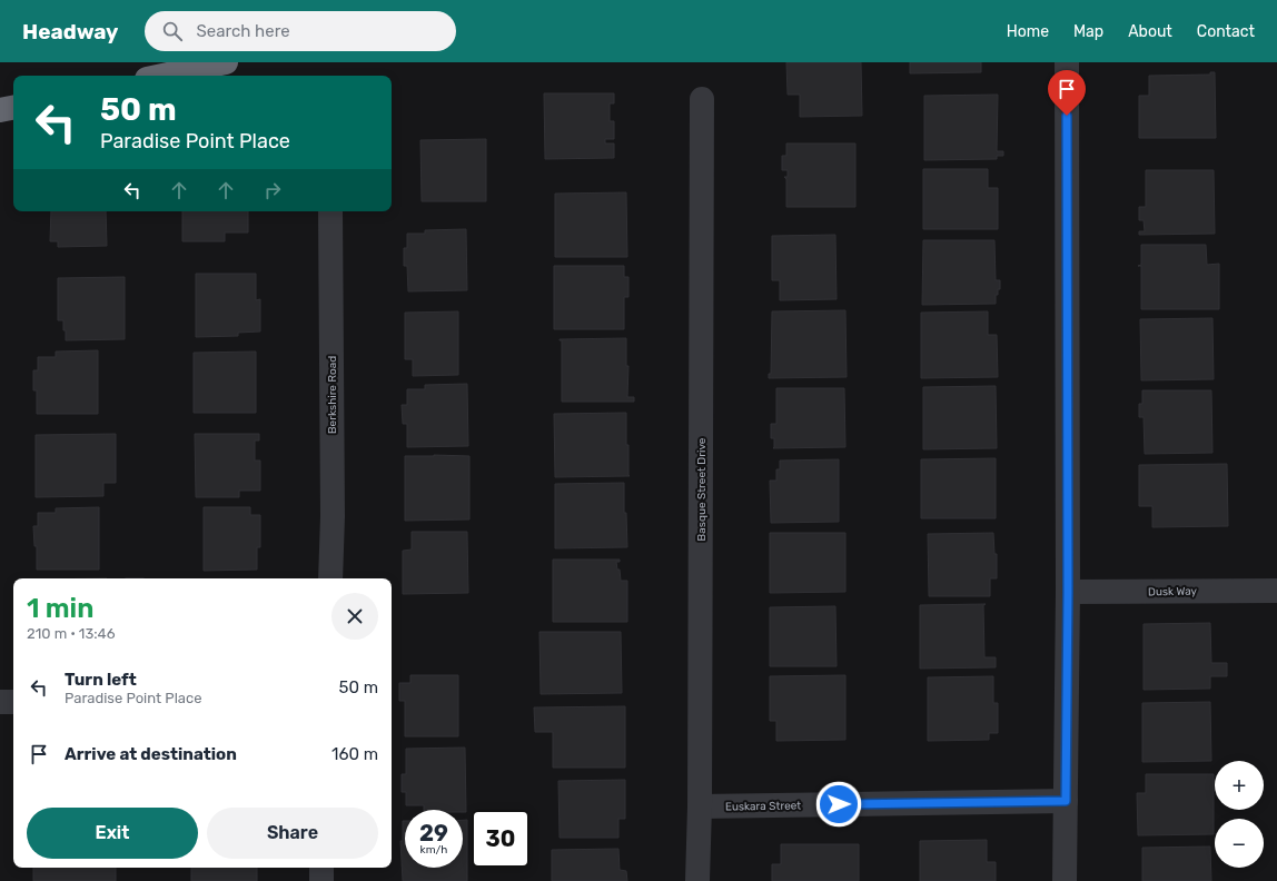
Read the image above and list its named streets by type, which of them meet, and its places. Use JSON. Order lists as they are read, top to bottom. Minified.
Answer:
{"streets":{"street":["Berkshire Road","Basque Street Drive","Dusk Way","Euskara Street"]},"crossings":[["Basque Street Drive","Euskara Street"]],"page":{"header":"Headway","search":"Search here","nav":["Home","Map","About","Contact"],"turn":["50 m","Paradise Point Place"],"heading":["1 min","210 m · 13:46"],"list":[{"name":"Turn left","note":"Paradise Point Place","value":"50 m"},{"name":"Arrive at destination","value":"160 m"}],"map_buttons":["+","−"],"buttons":["Exit","Share"],"speed":"29 km/h","limit":"30"}}
